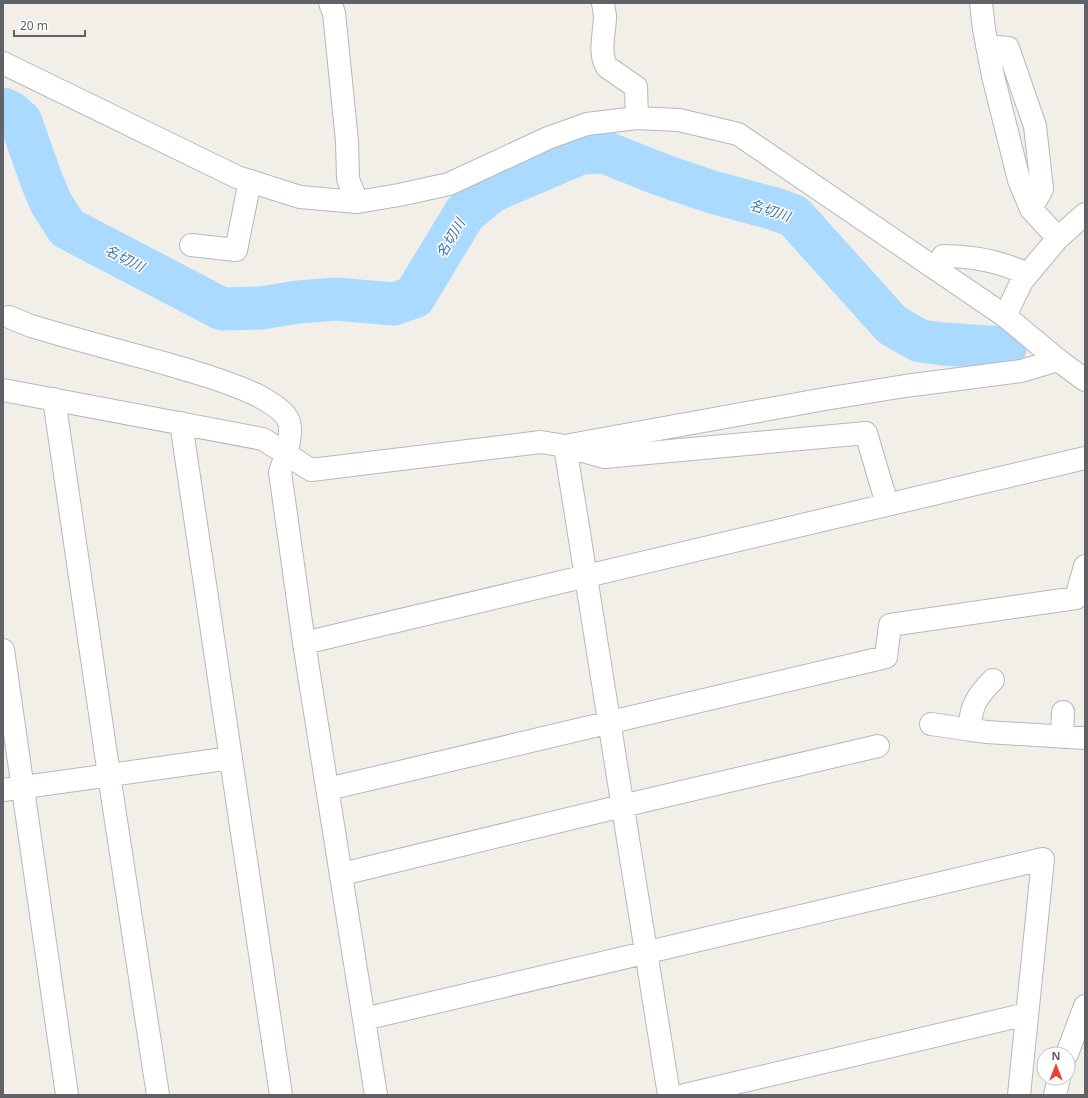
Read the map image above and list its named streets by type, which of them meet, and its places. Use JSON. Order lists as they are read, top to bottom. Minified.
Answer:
{"water":["名切川"],"scale_bar":"20 m","north":"top"}
